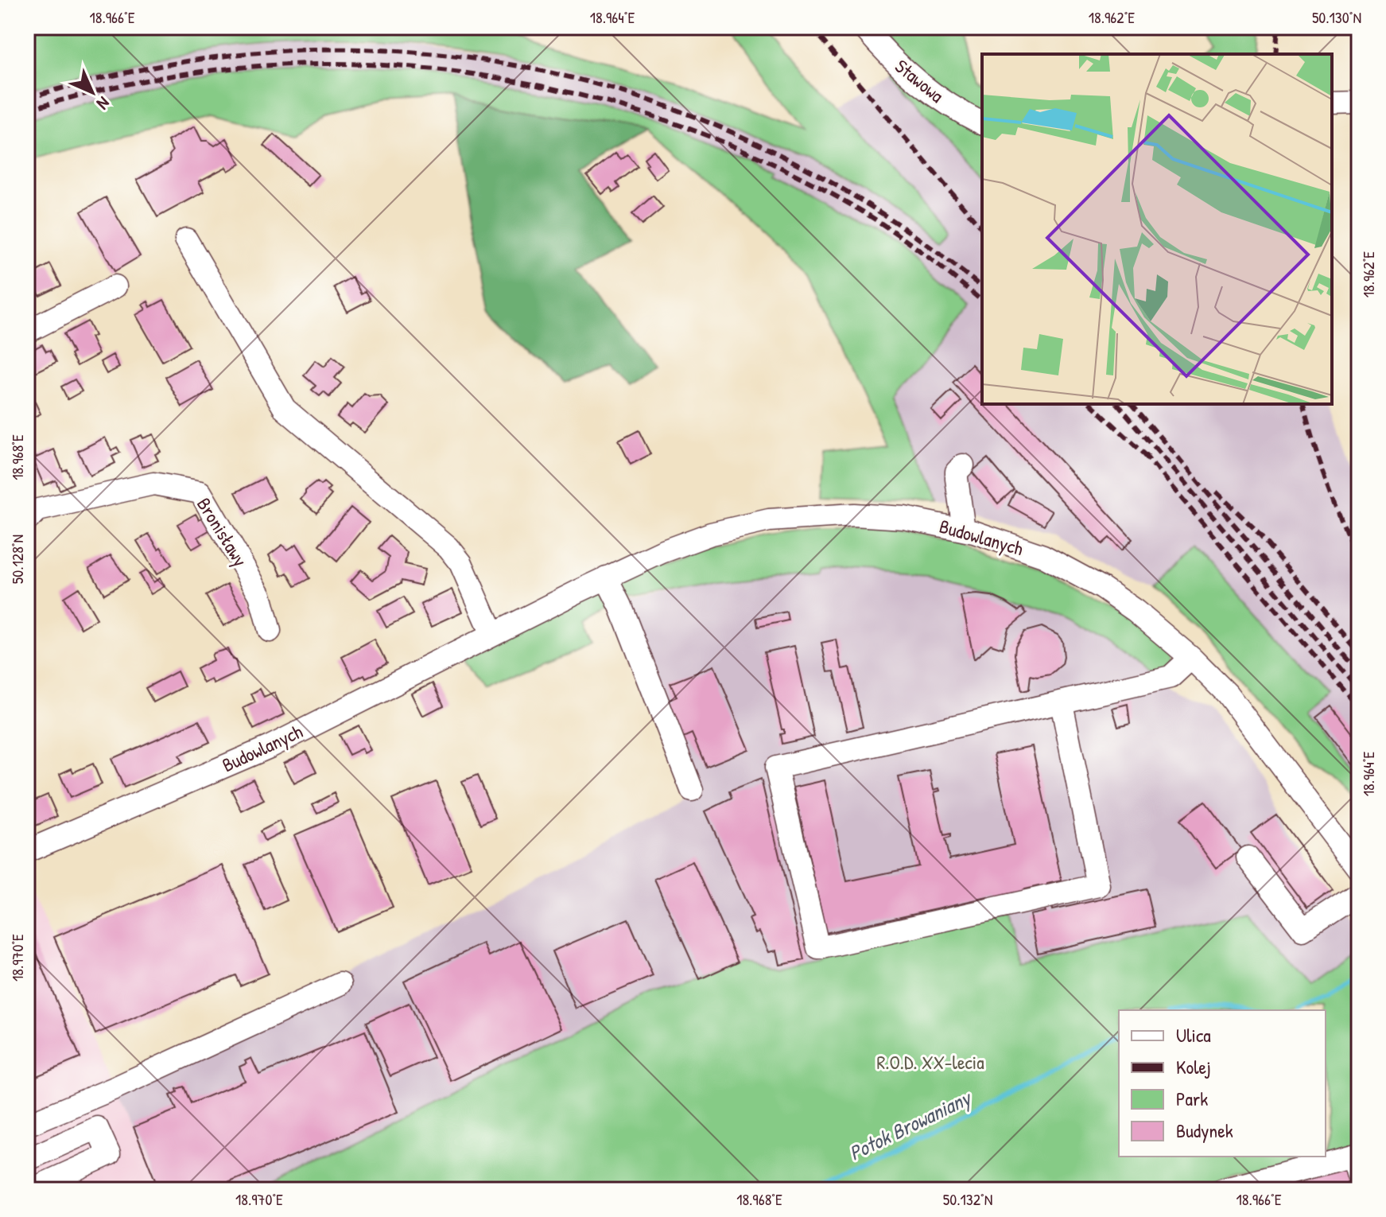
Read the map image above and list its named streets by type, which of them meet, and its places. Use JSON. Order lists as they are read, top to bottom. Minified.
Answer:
{"streets":{"street":["Stawowa","Bronisławy","Budowlanych"]},"water":["Potok Browaniany"],"parks":["R.O.D. XX-lecia"],"legend":["Ulica","Kolej","Park","Budynek"],"north":"bottom right","coordinates":["18.966°E","18.964°E","18.962°E","50.130°N","18.968°E","50.128°N","18.970°E","50.132°N"]}
